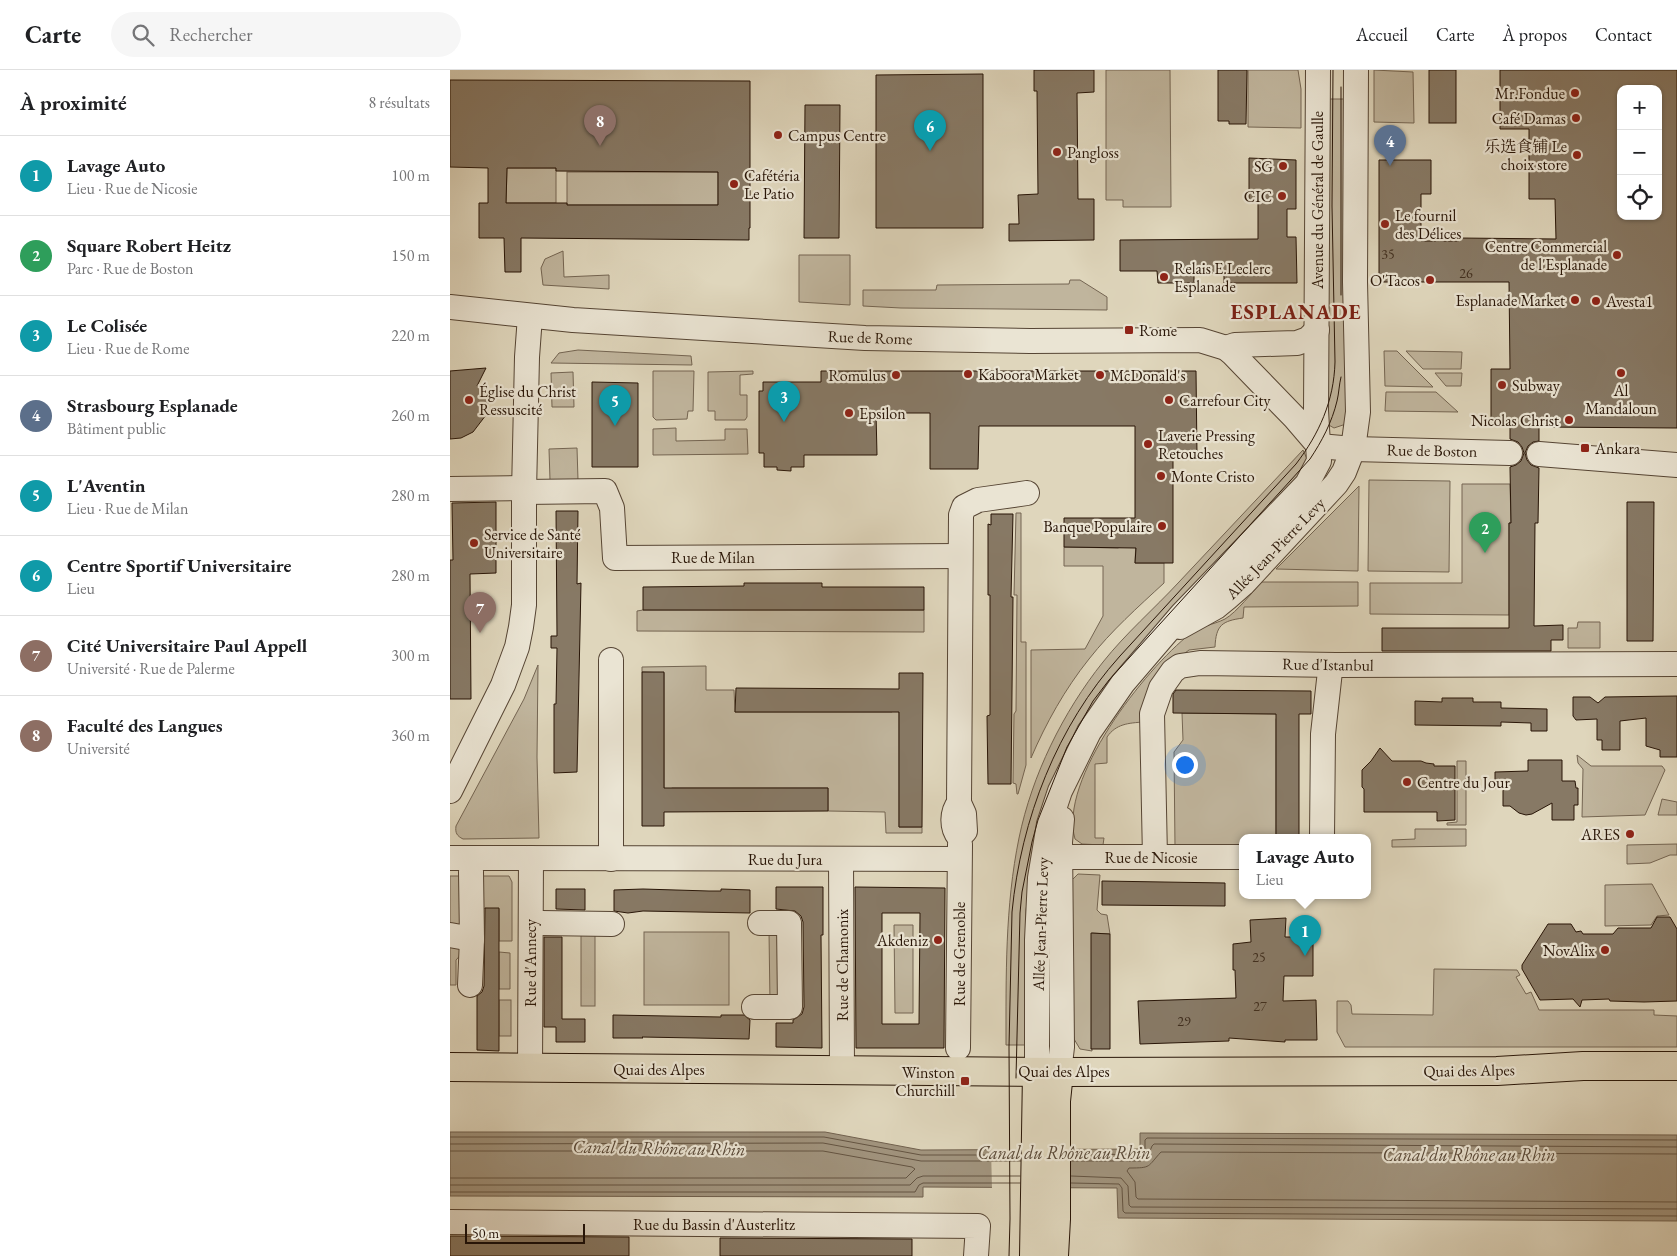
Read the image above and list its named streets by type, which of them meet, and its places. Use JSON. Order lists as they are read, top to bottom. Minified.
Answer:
{"streets":{"main road":["Quai des Alpes"],"street":["Avenue du Général de Gaulle","Rue de Rome","Rue de Boston","Allée Jean-Pierre Levy","Rue de Milan","Rue d'Istanbul","Rue de Nicosie","Rue du Jura","Rue de Grenoble","Rue d'Annecy","Rue de Chamonix","Rue du Bassin d'Austerlitz"]},"crossings":[["Avenue du Général de Gaulle","Rue de Rome"],["Avenue du Général de Gaulle","Rue de Boston"],["Avenue du Général de Gaulle","Allée Jean-Pierre Levy"],["Rue de Boston","Allée Jean-Pierre Levy"],["Allée Jean-Pierre Levy","Rue de Nicosie"],["Allée Jean-Pierre Levy","Quai des Alpes"],["Rue d'Istanbul","Rue de Nicosie"],["Rue du Jura","Rue de Grenoble"],["Rue du Jura","Rue d'Annecy"],["Rue du Jura","Rue de Chamonix"],["Rue d'Annecy","Quai des Alpes"],["Rue de Chamonix","Quai des Alpes"]],"districts":["ESPLANADE"],"water":["Canal du Rhône au Rhin"],"places":{"other":["Mr.Fondue","Café Damas","Campus Centre","Pangloss","乐选食铺 Le choix store","SG","Cafétéria Le Patio","CIC","Le fournil des Délices","Centre Commercial de l'Esplanade","Relais E.Leclerc Esplanade","O'Tacos","Esplanade Market","Avesta1","Al Mandaloun","Kaboora Market","Romulus","McDonald's","Subway","Église du Christ Ressuscité","Carrefour City","Epsilon","Nicolas Christ","Laverie Pressing Retouches","Monte Cristo","Banque Populaire","Service de Santé Universitaire","Centre du Jour","ARES","Akdeniz","NovAlix"],"transit":["Rome","Ankara","Winston Churchill"]},"house_numbers":["35","26","25","27","29"],"scale_bar":"50 m","page":{"header":"Carte","search":"Rechercher","nav":["Accueil","Carte","À propos","Contact"],"heading":["À proximité","8 résultats"],"map_buttons":["+","−"],"pins":["8","6","4","3","5","2","7","1"],"list":[{"mark":"1","name":"Lavage Auto","note":"Lieu · Rue de Nicosie","value":"100 m"},{"mark":"2","name":"Square Robert Heitz","note":"Parc · Rue de Boston","value":"150 m"},{"mark":"3","name":"Le Colisée","note":"Lieu · Rue de Rome","value":"220 m"},{"mark":"4","name":"Strasbourg Esplanade","note":"Bâtiment public","value":"260 m"},{"mark":"5","name":"L'Aventin","note":"Lieu · Rue de Milan","value":"280 m"},{"mark":"6","name":"Centre Sportif Universitaire","note":"Lieu","value":"280 m"},{"mark":"7","name":"Cité Universitaire Paul Appell","note":"Université · Rue de Palerme","value":"300 m"},{"mark":"8","name":"Faculté des Langues","note":"Université","value":"360 m"}],"popup":["Lavage Auto","Lieu"],"scale":"50 m"}}
